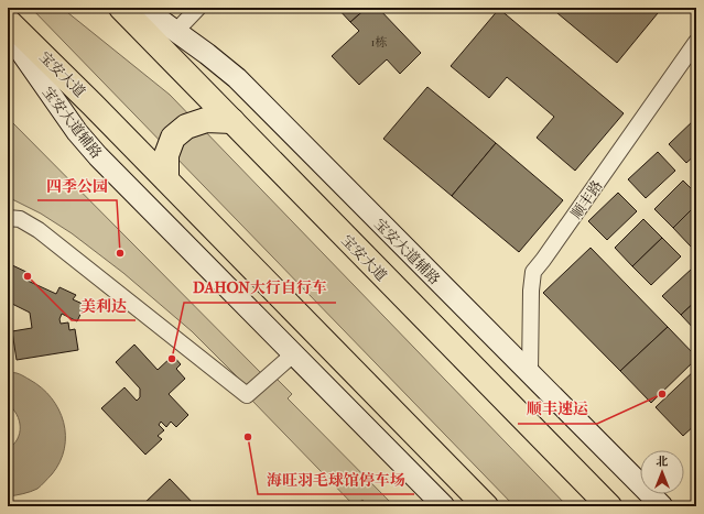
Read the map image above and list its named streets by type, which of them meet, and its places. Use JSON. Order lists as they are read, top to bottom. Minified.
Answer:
{"streets":{"main road":["宝安大道","宝安大道辅路"],"street":["顺丰路"]},"crossings":[["宝安大道辅路","顺丰路"]],"places":["四季公园","美利达","DAHON大行自行车","顺丰速运","海旺羽毛球馆停车场"],"house_numbers":["1栋"],"north":"top"}
